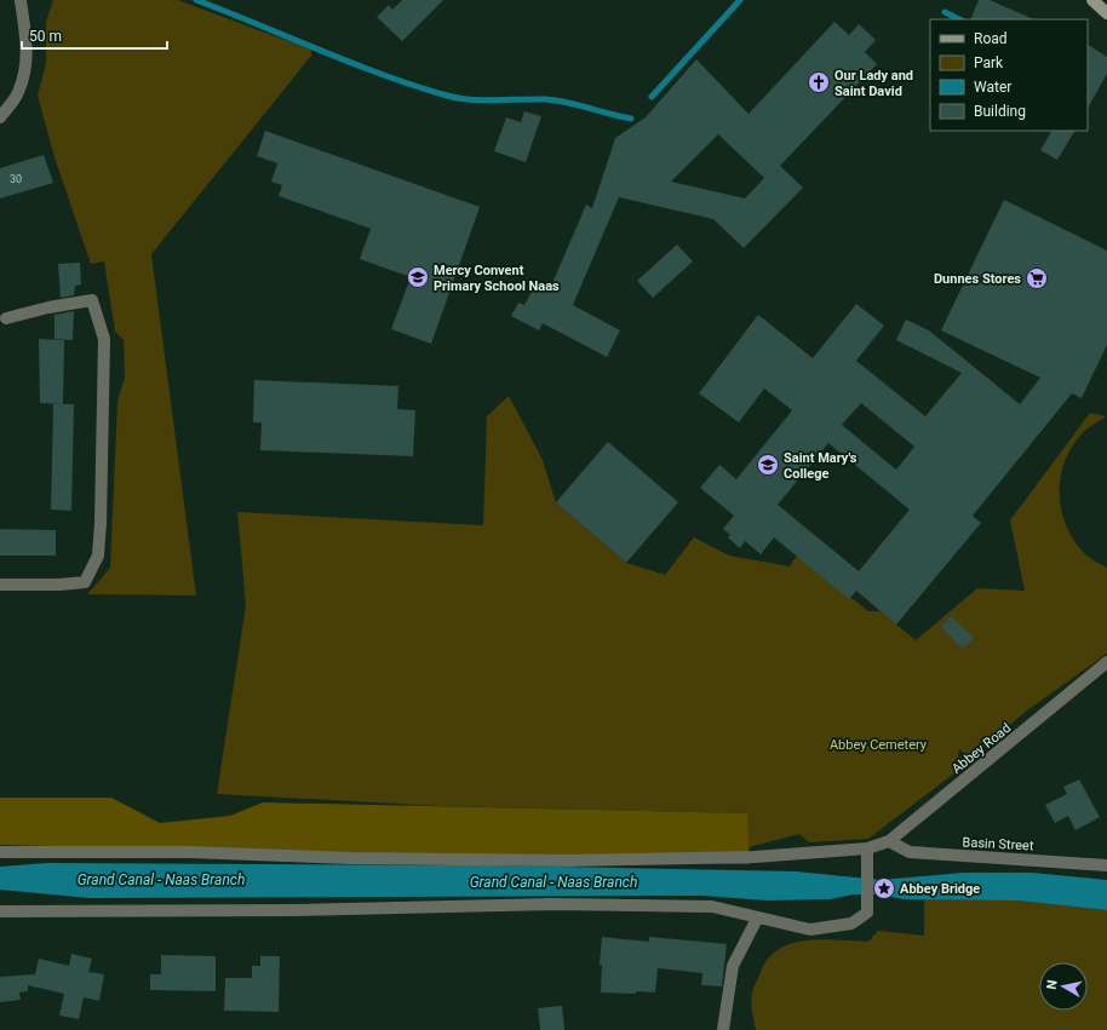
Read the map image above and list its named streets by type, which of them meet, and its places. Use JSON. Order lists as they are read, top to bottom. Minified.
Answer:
{"streets":{"street":["Abbey Road","Basin Street"]},"crossings":[["Abbey Road","Basin Street"]],"water":["Grand Canal - Naas Branch"],"parks":["Abbey Cemetery"],"places":{"church":["Our Lady and Saint David"],"school or university":["Mercy Convent Primary School Naas","Saint Mary's College"],"supermarket":["Dunnes Stores"],"place":["Abbey Bridge"]},"house_numbers":["30"],"legend":["Road","Park","Water","Building"],"scale_bar":"50 m","north":"left"}
